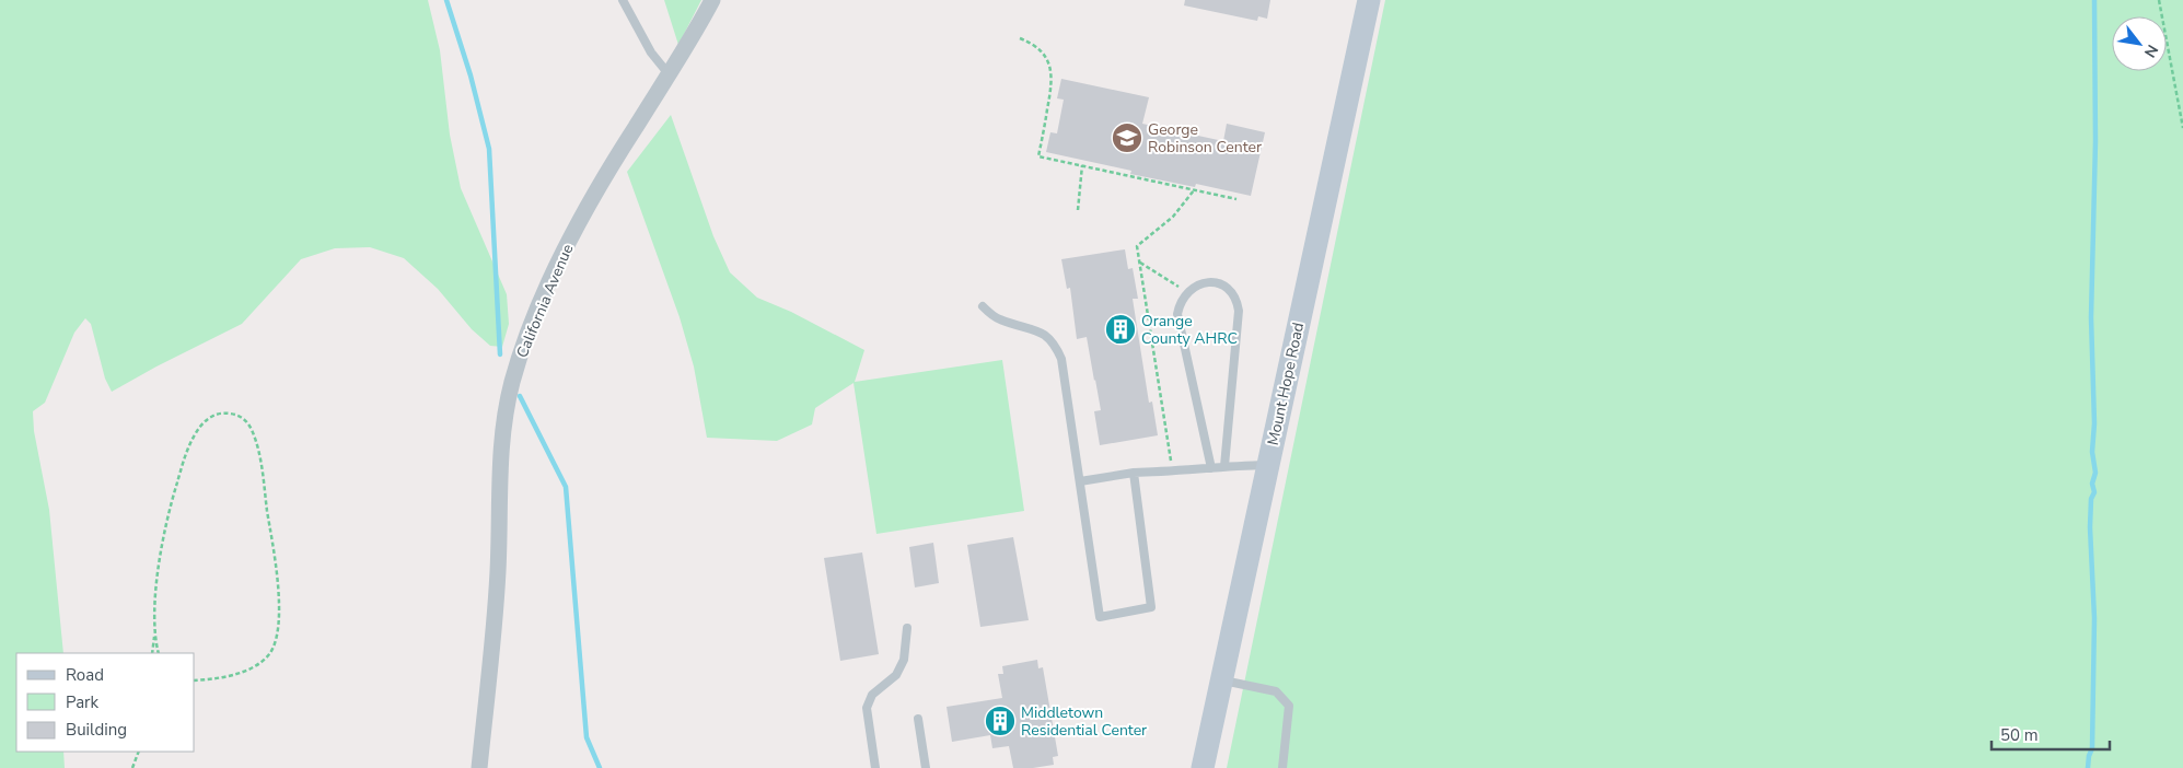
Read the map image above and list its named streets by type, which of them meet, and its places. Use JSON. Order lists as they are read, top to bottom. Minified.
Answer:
{"streets":{"street":["California Avenue","Mount Hope Road"]},"places":{"school or university":["George Robinson Center"],"building":["Orange County AHRC","Middletown Residential Center"]},"legend":["Road","Park","Building"],"scale_bar":"50 m","north":"bottom right"}
